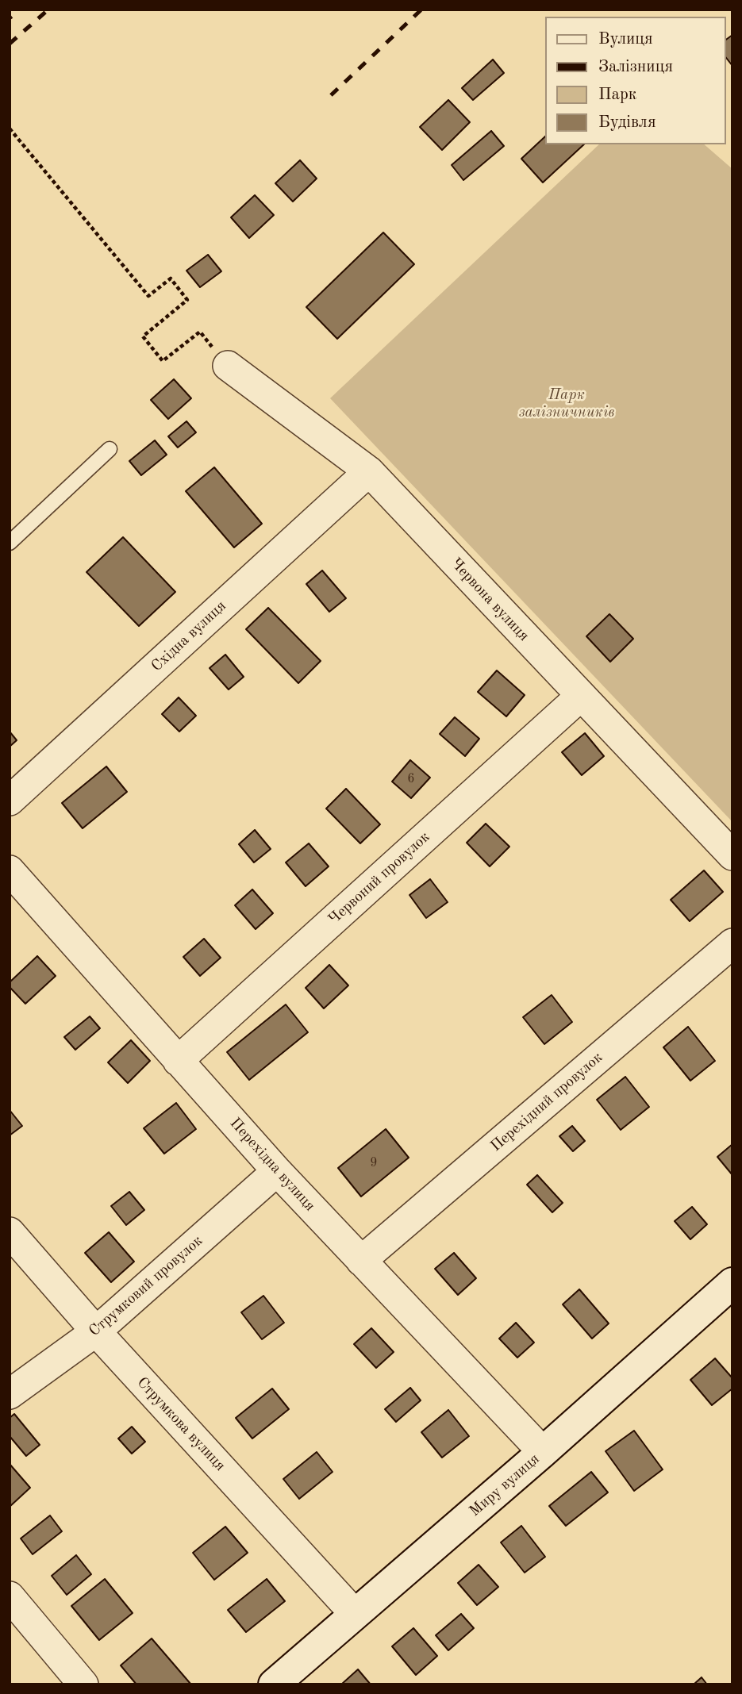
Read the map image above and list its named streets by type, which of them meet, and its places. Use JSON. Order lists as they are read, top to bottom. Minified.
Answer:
{"streets":{"main road":["Миру вулиця"],"street":["Червона вулиця","Східна вулиця","Червоний провулок","Перехідний провулок","Перехідна вулиця","Струмковий провулок","Струмкова вулиця"]},"crossings":[["Червона вулиця","Східна вулиця"],["Червона вулиця","Червоний провулок"],["Червоний провулок","Перехідна вулиця"],["Перехідний провулок","Перехідна вулиця"],["Перехідна вулиця","Струмковий провулок"],["Перехідна вулиця","Миру вулиця"],["Струмковий провулок","Струмкова вулиця"],["Струмкова вулиця","Миру вулиця"]],"parks":["Парк залізничників"],"house_numbers":["6","9"],"legend":["Вулиця","Залізниця","Парк","Будівля"]}
